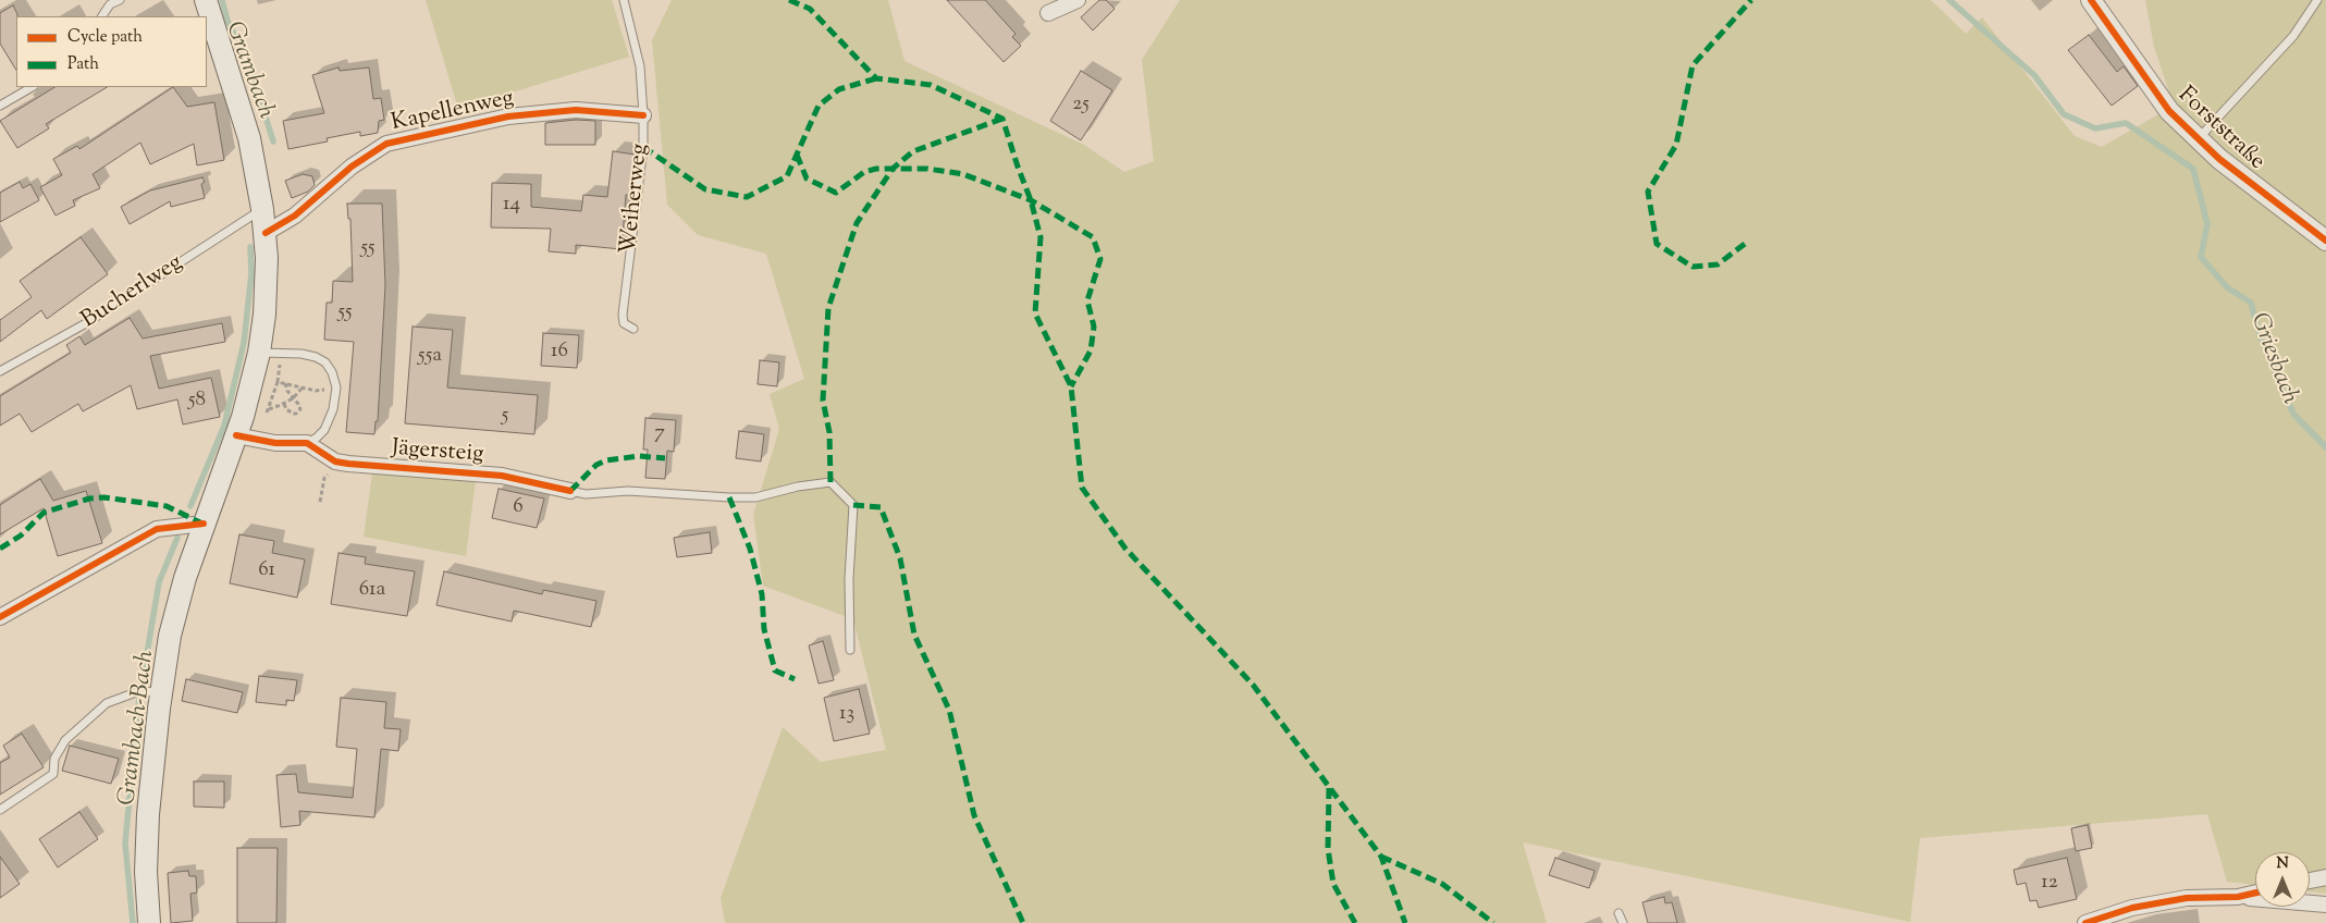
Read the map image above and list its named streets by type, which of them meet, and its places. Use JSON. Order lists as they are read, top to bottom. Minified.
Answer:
{"streets":{"street":["Kapellenweg","Forststraße","Jägersteig"],"lane":["Weiherweg","Bucherlweg"]},"crossings":[["Kapellenweg","Weiherweg"]],"water":["Grambach","Griesbach","Grambach-Bach"],"house_numbers":["25","14","55","55","16","55a","58","5","7","6","61","61a","13","12"],"legend":["Cycle path","Path"],"north":"top"}
